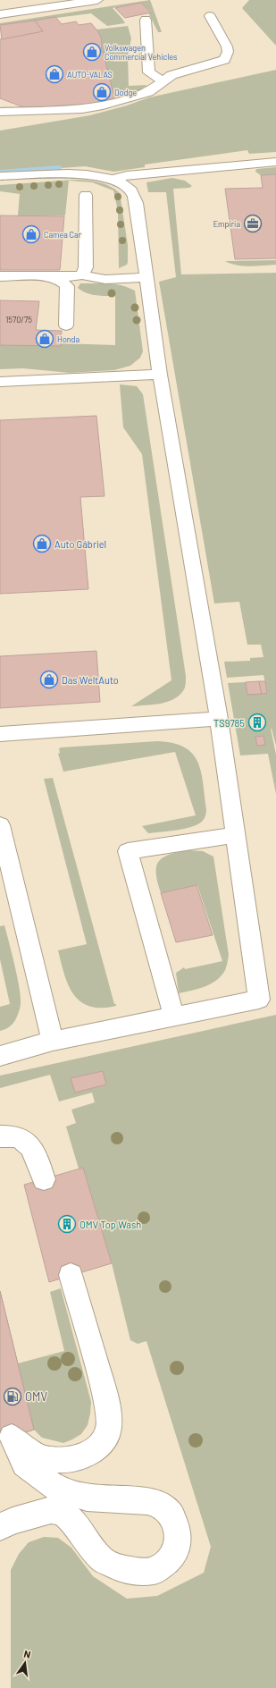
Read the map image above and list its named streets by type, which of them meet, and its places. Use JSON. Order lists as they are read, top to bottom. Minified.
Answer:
{"places":{"shop":["Volkswagen Commercial Vehicles","AUTO-VALAS","Dodge","Camea Car","Honda","Auto Gábriel","Das WeltAuto"],"office":["Empiria"],"building":["TS9785","OMV Top Wash"],"fuel station":["OMV"]},"house_numbers":["1570/75"],"north":"top"}
